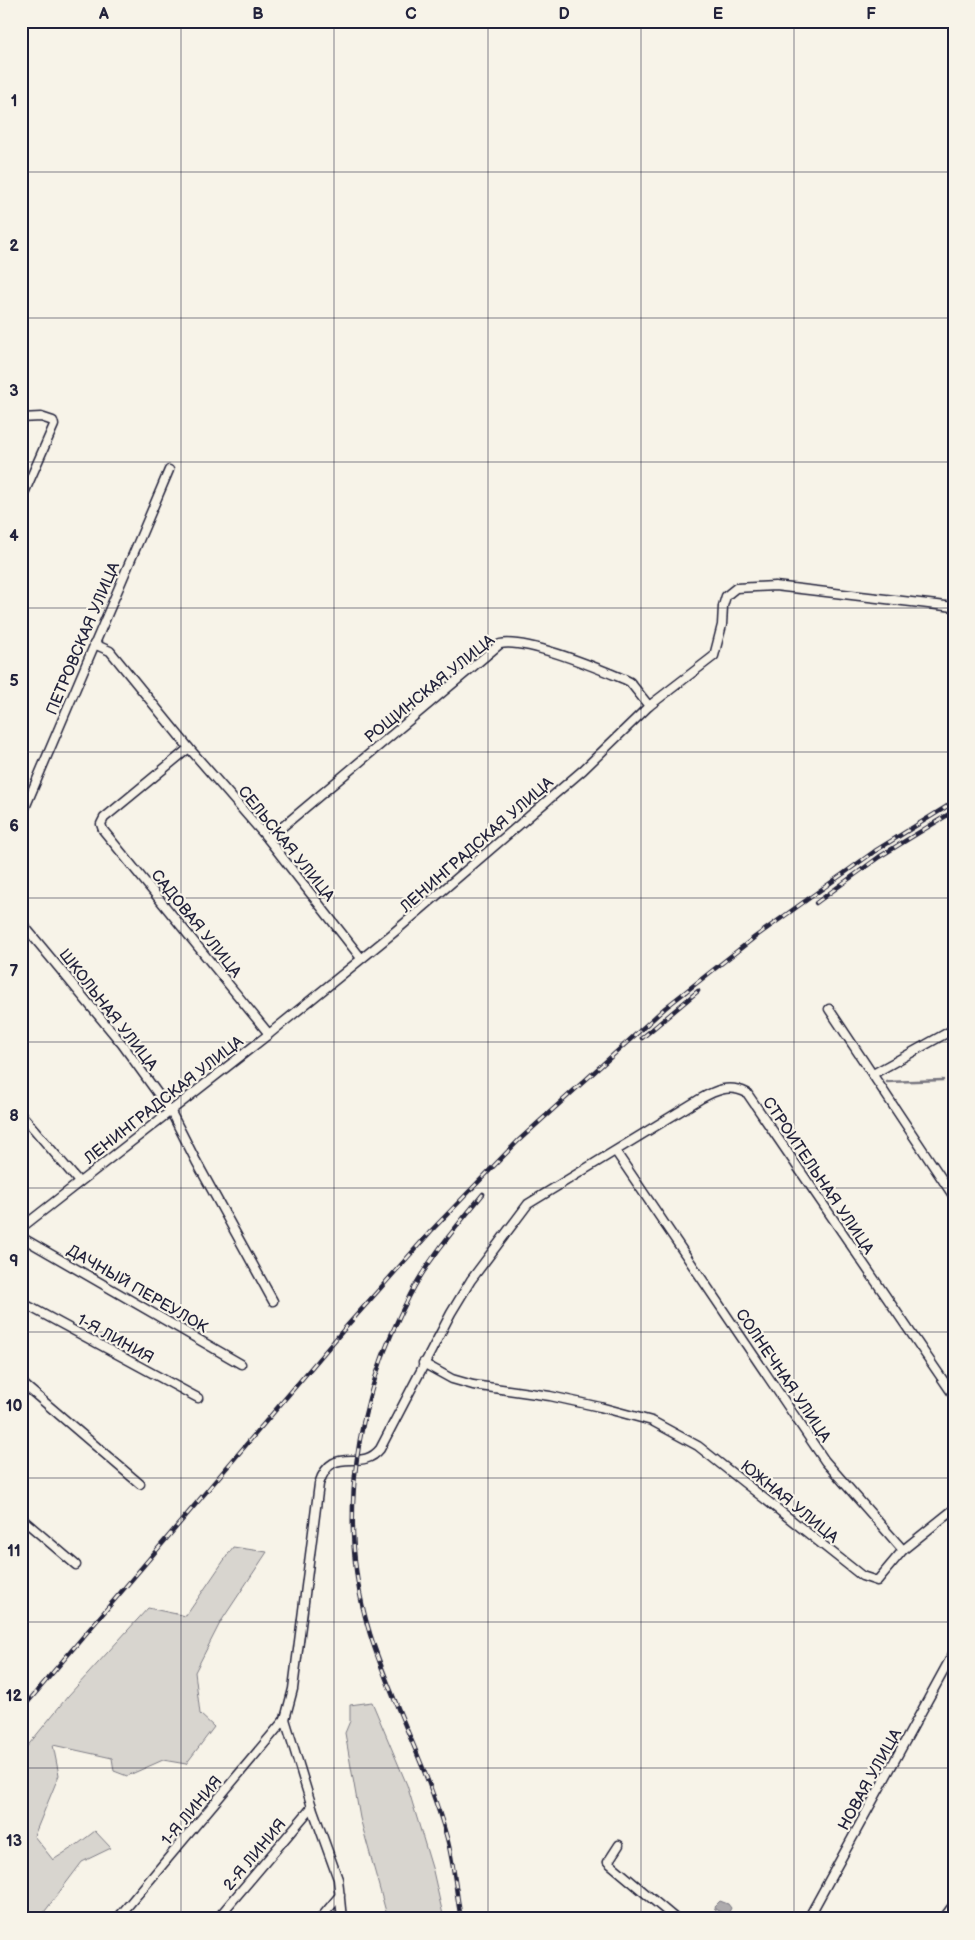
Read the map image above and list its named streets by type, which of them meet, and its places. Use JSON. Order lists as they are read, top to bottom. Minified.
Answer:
{"streets":{"street":["ПЕТРОВСКАЯ УЛИЦА","РОЩИНСКАЯ УЛИЦА","СЕЛЬСКАЯ УЛИЦА","ЛЕНИНГРАДСКАЯ УЛИЦА","САДОВАЯ УЛИЦА","ШКОЛЬНАЯ УЛИЦА","СТРОИТЕЛЬНАЯ УЛИЦА","ДАЧНЫЙ ПЕРЕУЛОК","1-Я ЛИНИЯ","СОЛНЕЧНАЯ УЛИЦА","ЮЖНАЯ УЛИЦА","НОВАЯ УЛИЦА","2-Я ЛИНИЯ"]},"crossings":[["ПЕТРОВСКАЯ УЛИЦА","СЕЛЬСКАЯ УЛИЦА"],["РОЩИНСКАЯ УЛИЦА","СЕЛЬСКАЯ УЛИЦА"],["РОЩИНСКАЯ УЛИЦА","ЛЕНИНГРАДСКАЯ УЛИЦА"],["СЕЛЬСКАЯ УЛИЦА","ЛЕНИНГРАДСКАЯ УЛИЦА"],["СЕЛЬСКАЯ УЛИЦА","САДОВАЯ УЛИЦА"],["ЛЕНИНГРАДСКАЯ УЛИЦА","САДОВАЯ УЛИЦА"],["ЛЕНИНГРАДСКАЯ УЛИЦА","ШКОЛЬНАЯ УЛИЦА"],["СТРОИТЕЛЬНАЯ УЛИЦА","1-Я ЛИНИЯ"],["СТРОИТЕЛЬНАЯ УЛИЦА","СОЛНЕЧНАЯ УЛИЦА"],["СТРОИТЕЛЬНАЯ УЛИЦА","ЮЖНАЯ УЛИЦА"],["СОЛНЕЧНАЯ УЛИЦА","ЮЖНАЯ УЛИЦА"]],"grid":{"columns":["A","B","C","D","E","F"],"rows":["1","2","3","4","5","6","7","8","9","10","11","12","13"]}}
